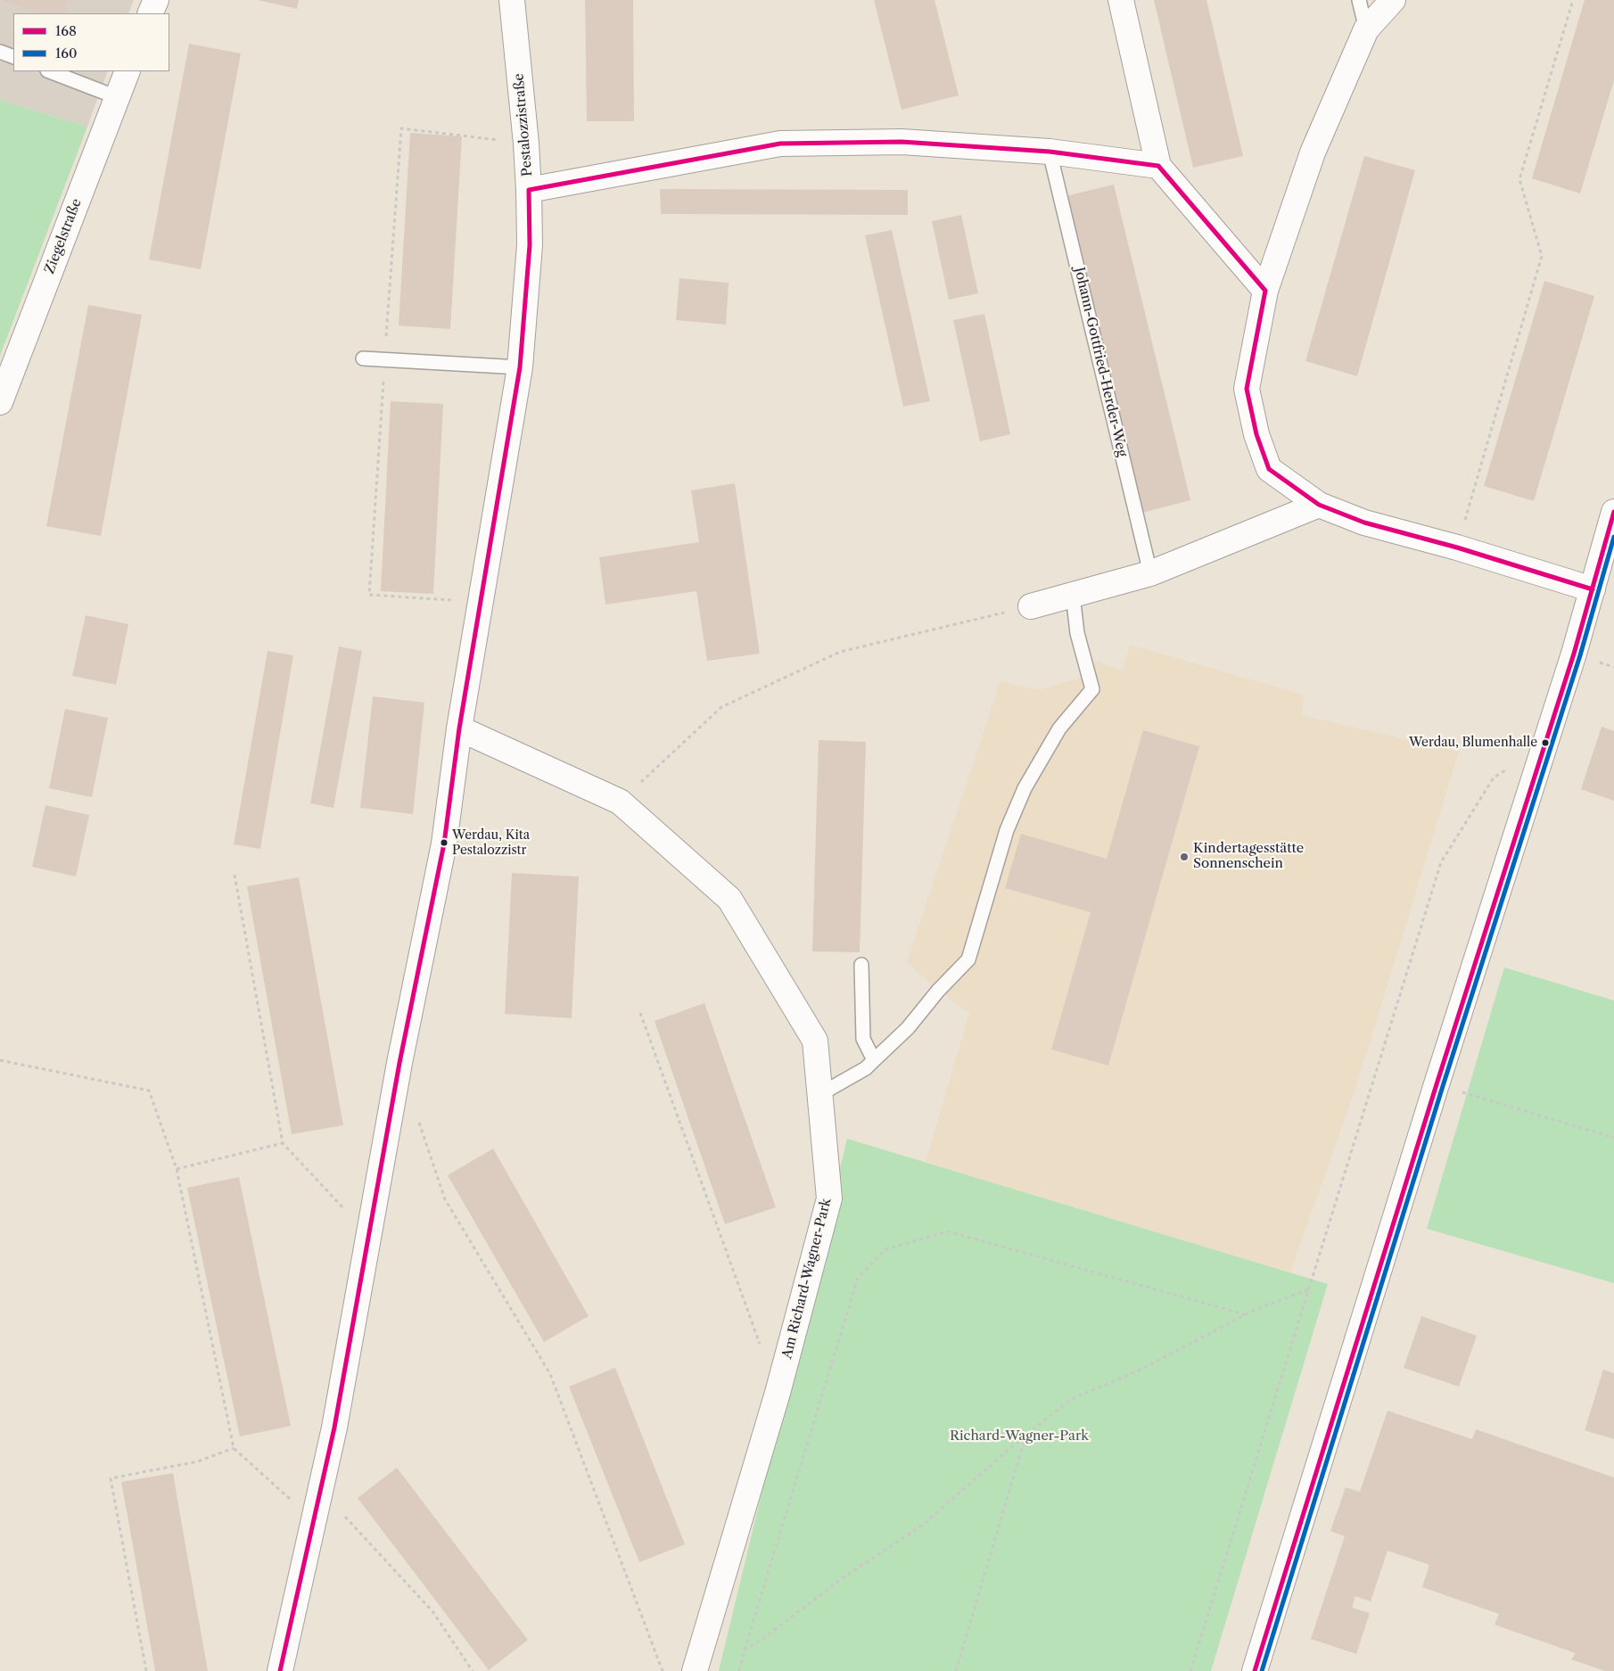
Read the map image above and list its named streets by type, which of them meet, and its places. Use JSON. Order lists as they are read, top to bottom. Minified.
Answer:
{"streets":{"street":["Pestalozzistraße","Ziegelstraße","Am Richard-Wagner-Park"],"lane":["Johann-Gottfried-Herder-Weg"]},"crossings":[["Pestalozzistraße","Am Richard-Wagner-Park"]],"parks":["Richard-Wagner-Park"],"places":["Werdau, Blumenhalle","Werdau, Kita Pestalozzistr","Kindertagesstätte Sonnenschein"],"lines":["transit line 168","transit line 160"],"legend":["168","160"]}
